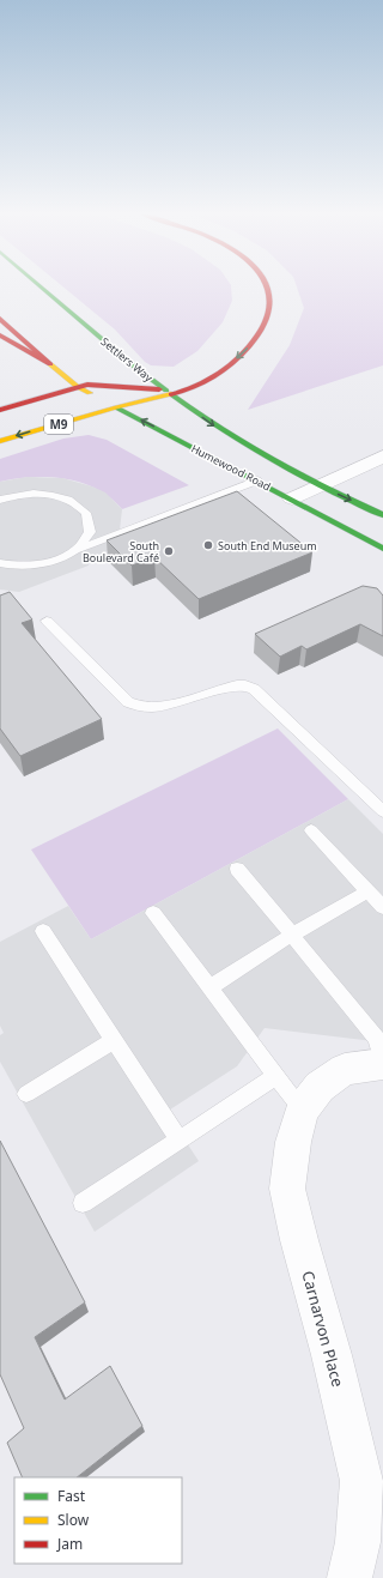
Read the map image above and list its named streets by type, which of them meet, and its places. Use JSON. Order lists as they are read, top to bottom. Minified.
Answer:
{"streets":{"main road":["Settlers Way","M9","Humewood Road"],"street":["Carnarvon Place"]},"crossings":[["Settlers Way","M9"],["Settlers Way","Humewood Road"],["M9","Humewood Road"]],"places":["South End Museum","South Boulevard Café"],"legend":["Fast","Slow","Jam"]}
